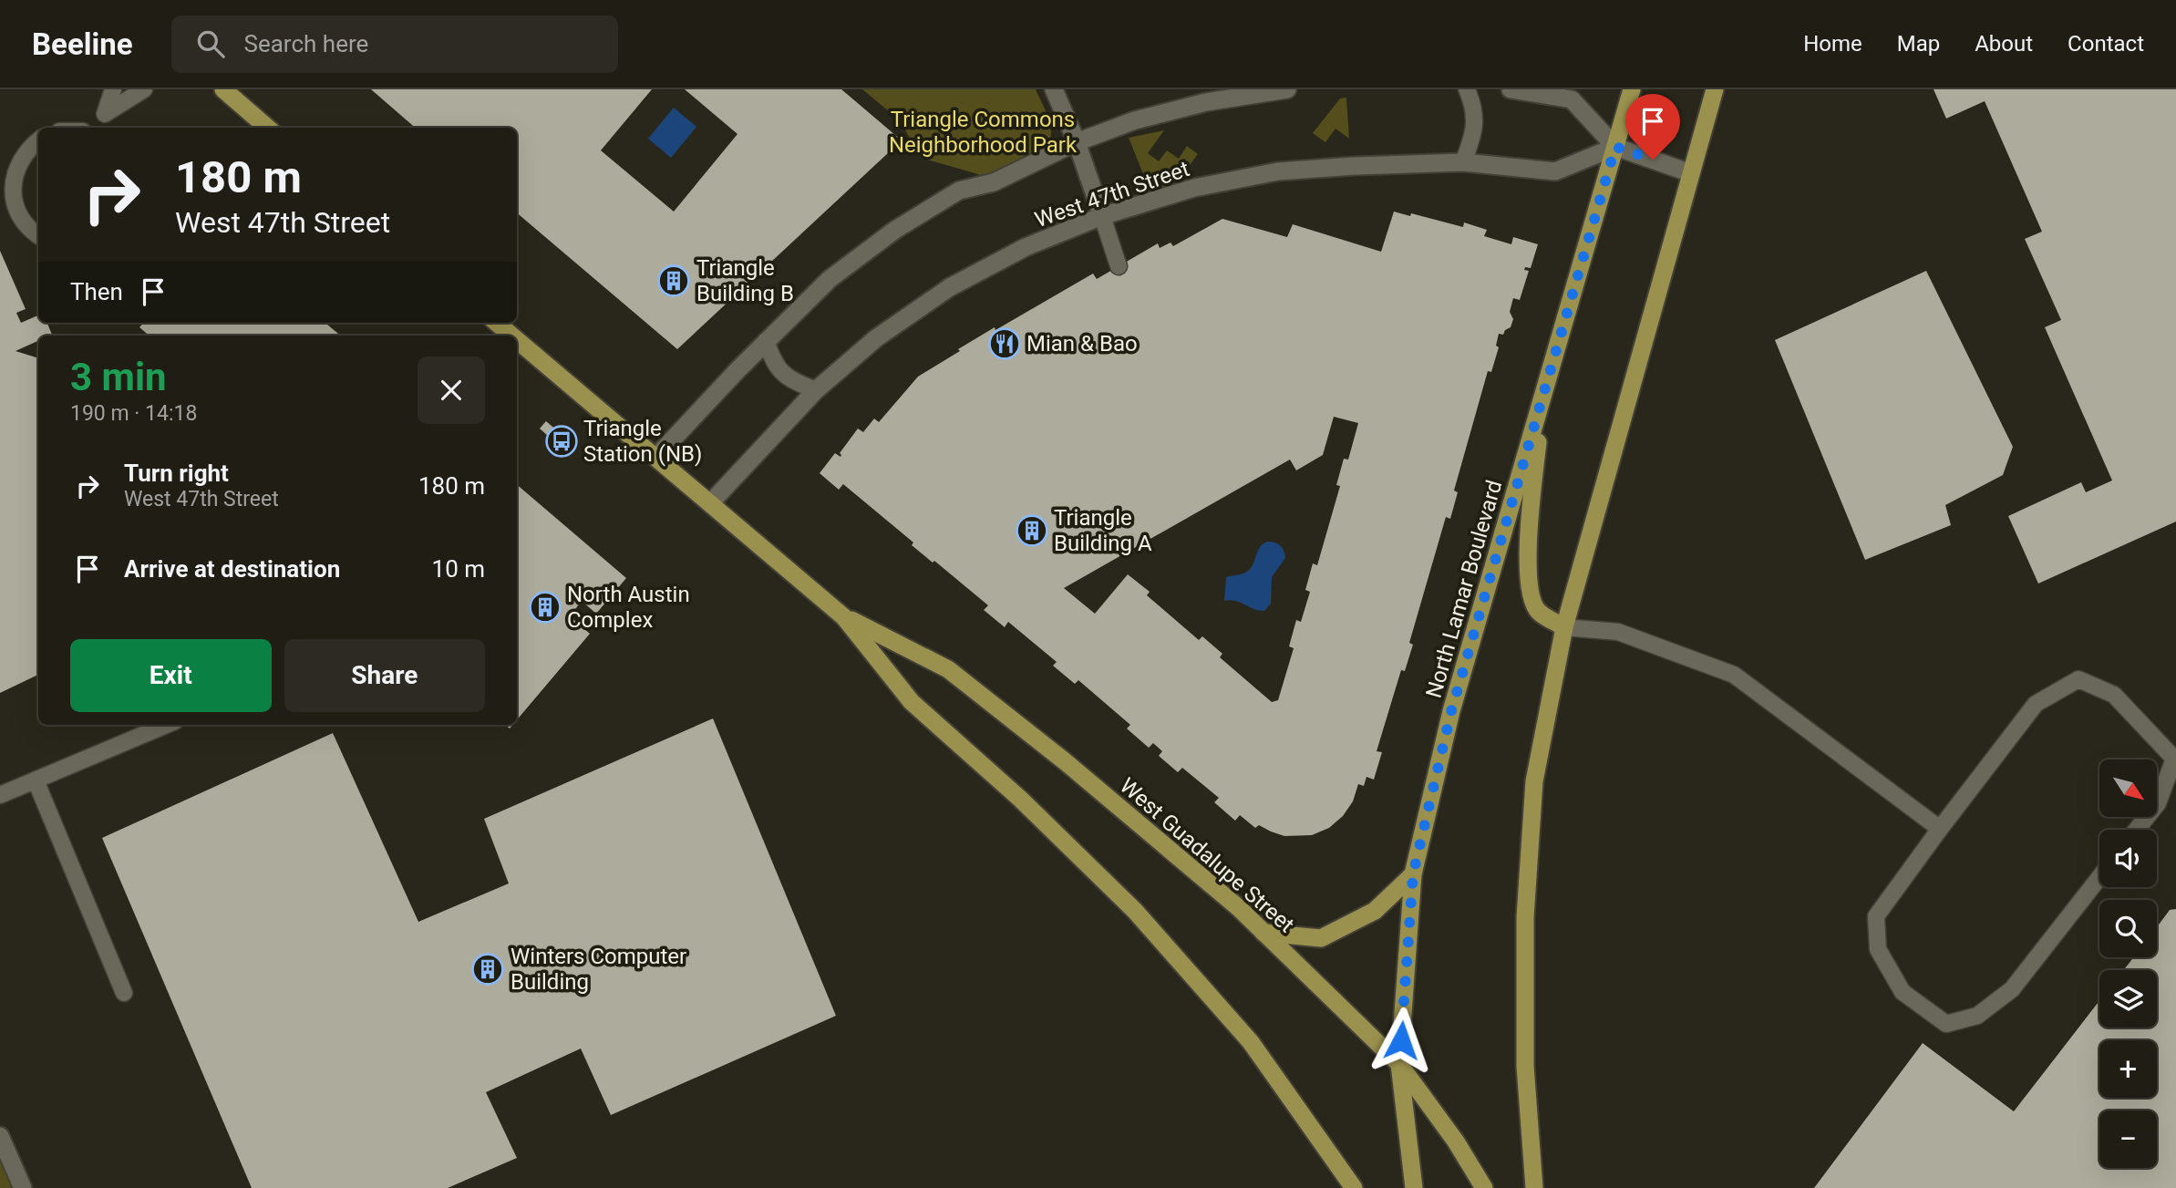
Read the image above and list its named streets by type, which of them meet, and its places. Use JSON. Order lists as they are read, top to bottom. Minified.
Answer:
{"streets":{"main road":["North Lamar Boulevard","West Guadalupe Street"],"street":["West 47th Street"]},"crossings":[["West 47th Street","North Lamar Boulevard"],["West 47th Street","West Guadalupe Street"],["North Lamar Boulevard","West Guadalupe Street"]],"parks":["Triangle Commons Neighborhood Park"],"places":{"building":["Triangle Building B","Triangle Building A","North Austin Complex","Winters Computer Building"],"restaurant":["Mian & Bao"],"bus stop":["Triangle Station (NB)"]},"north":"bottom right","page":{"header":"Beeline","search":"Search here","nav":["Home","Map","About","Contact"],"turn":["180 m","West 47th Street"],"then":"Then","heading":["3 min","190 m · 14:18"],"list":[{"name":"Turn right","note":"West 47th Street","value":"180 m"},{"name":"Arrive at destination","value":"10 m"}],"buttons":["Exit","Share"],"map_buttons":["+","−"]}}
